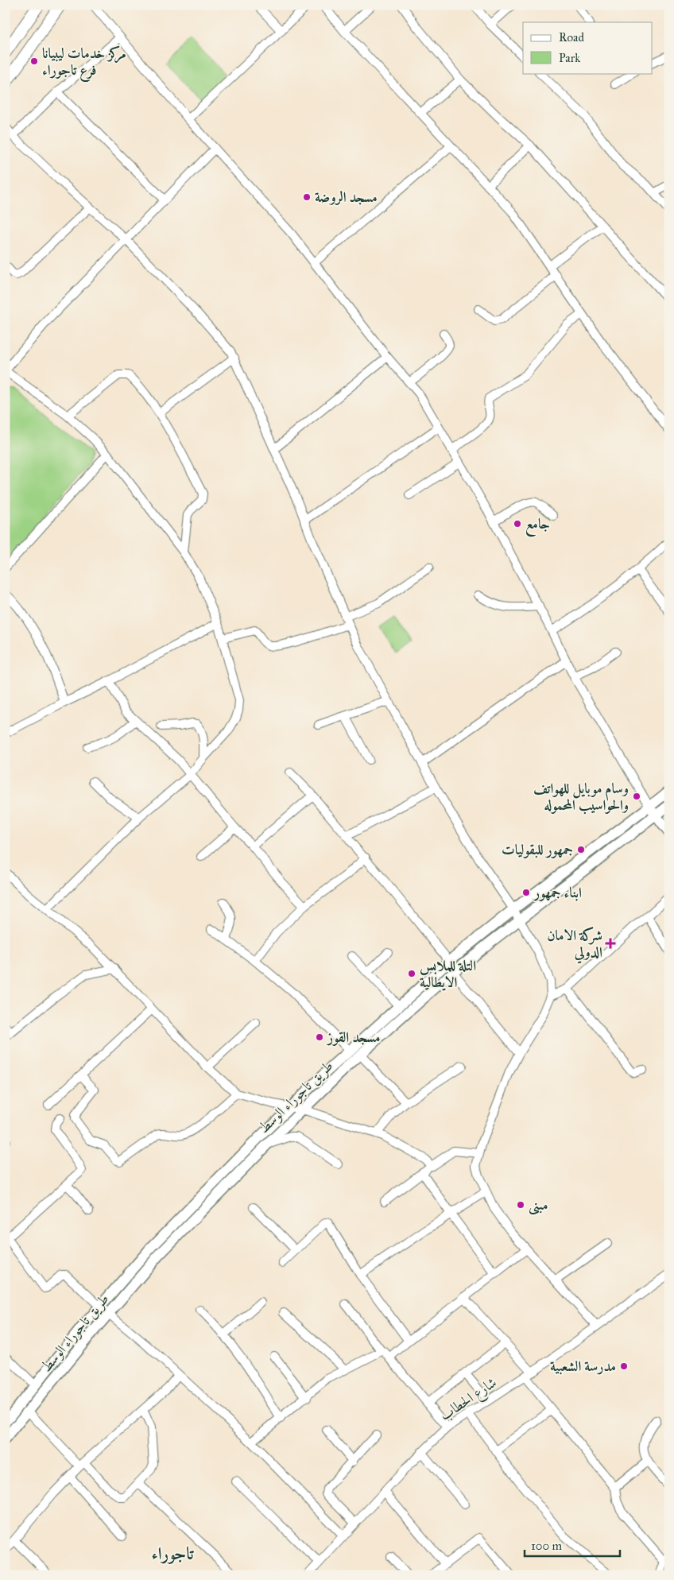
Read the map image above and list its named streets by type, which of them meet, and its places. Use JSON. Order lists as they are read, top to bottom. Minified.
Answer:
{"streets":{"main road":["طريق تاجوراء الوسط"],"street":["شارع الحطاب"]},"districts":["تاجوراء"],"places":{"other":["مركز خدمات ليبيانا فرع تاجوراء","مسجد الروضة","جامع","وسام موبايل للهواتف والحواسيب المحموله","جمهور للبقوليات","ابناء جمهور","التلة للملابس الايطالية","مسجد القوز","مبنى","مدرسة الشعبية"],"health":["شركة الامان الدولي"]},"legend":["Road","Park"],"scale_bar":"100 m"}
